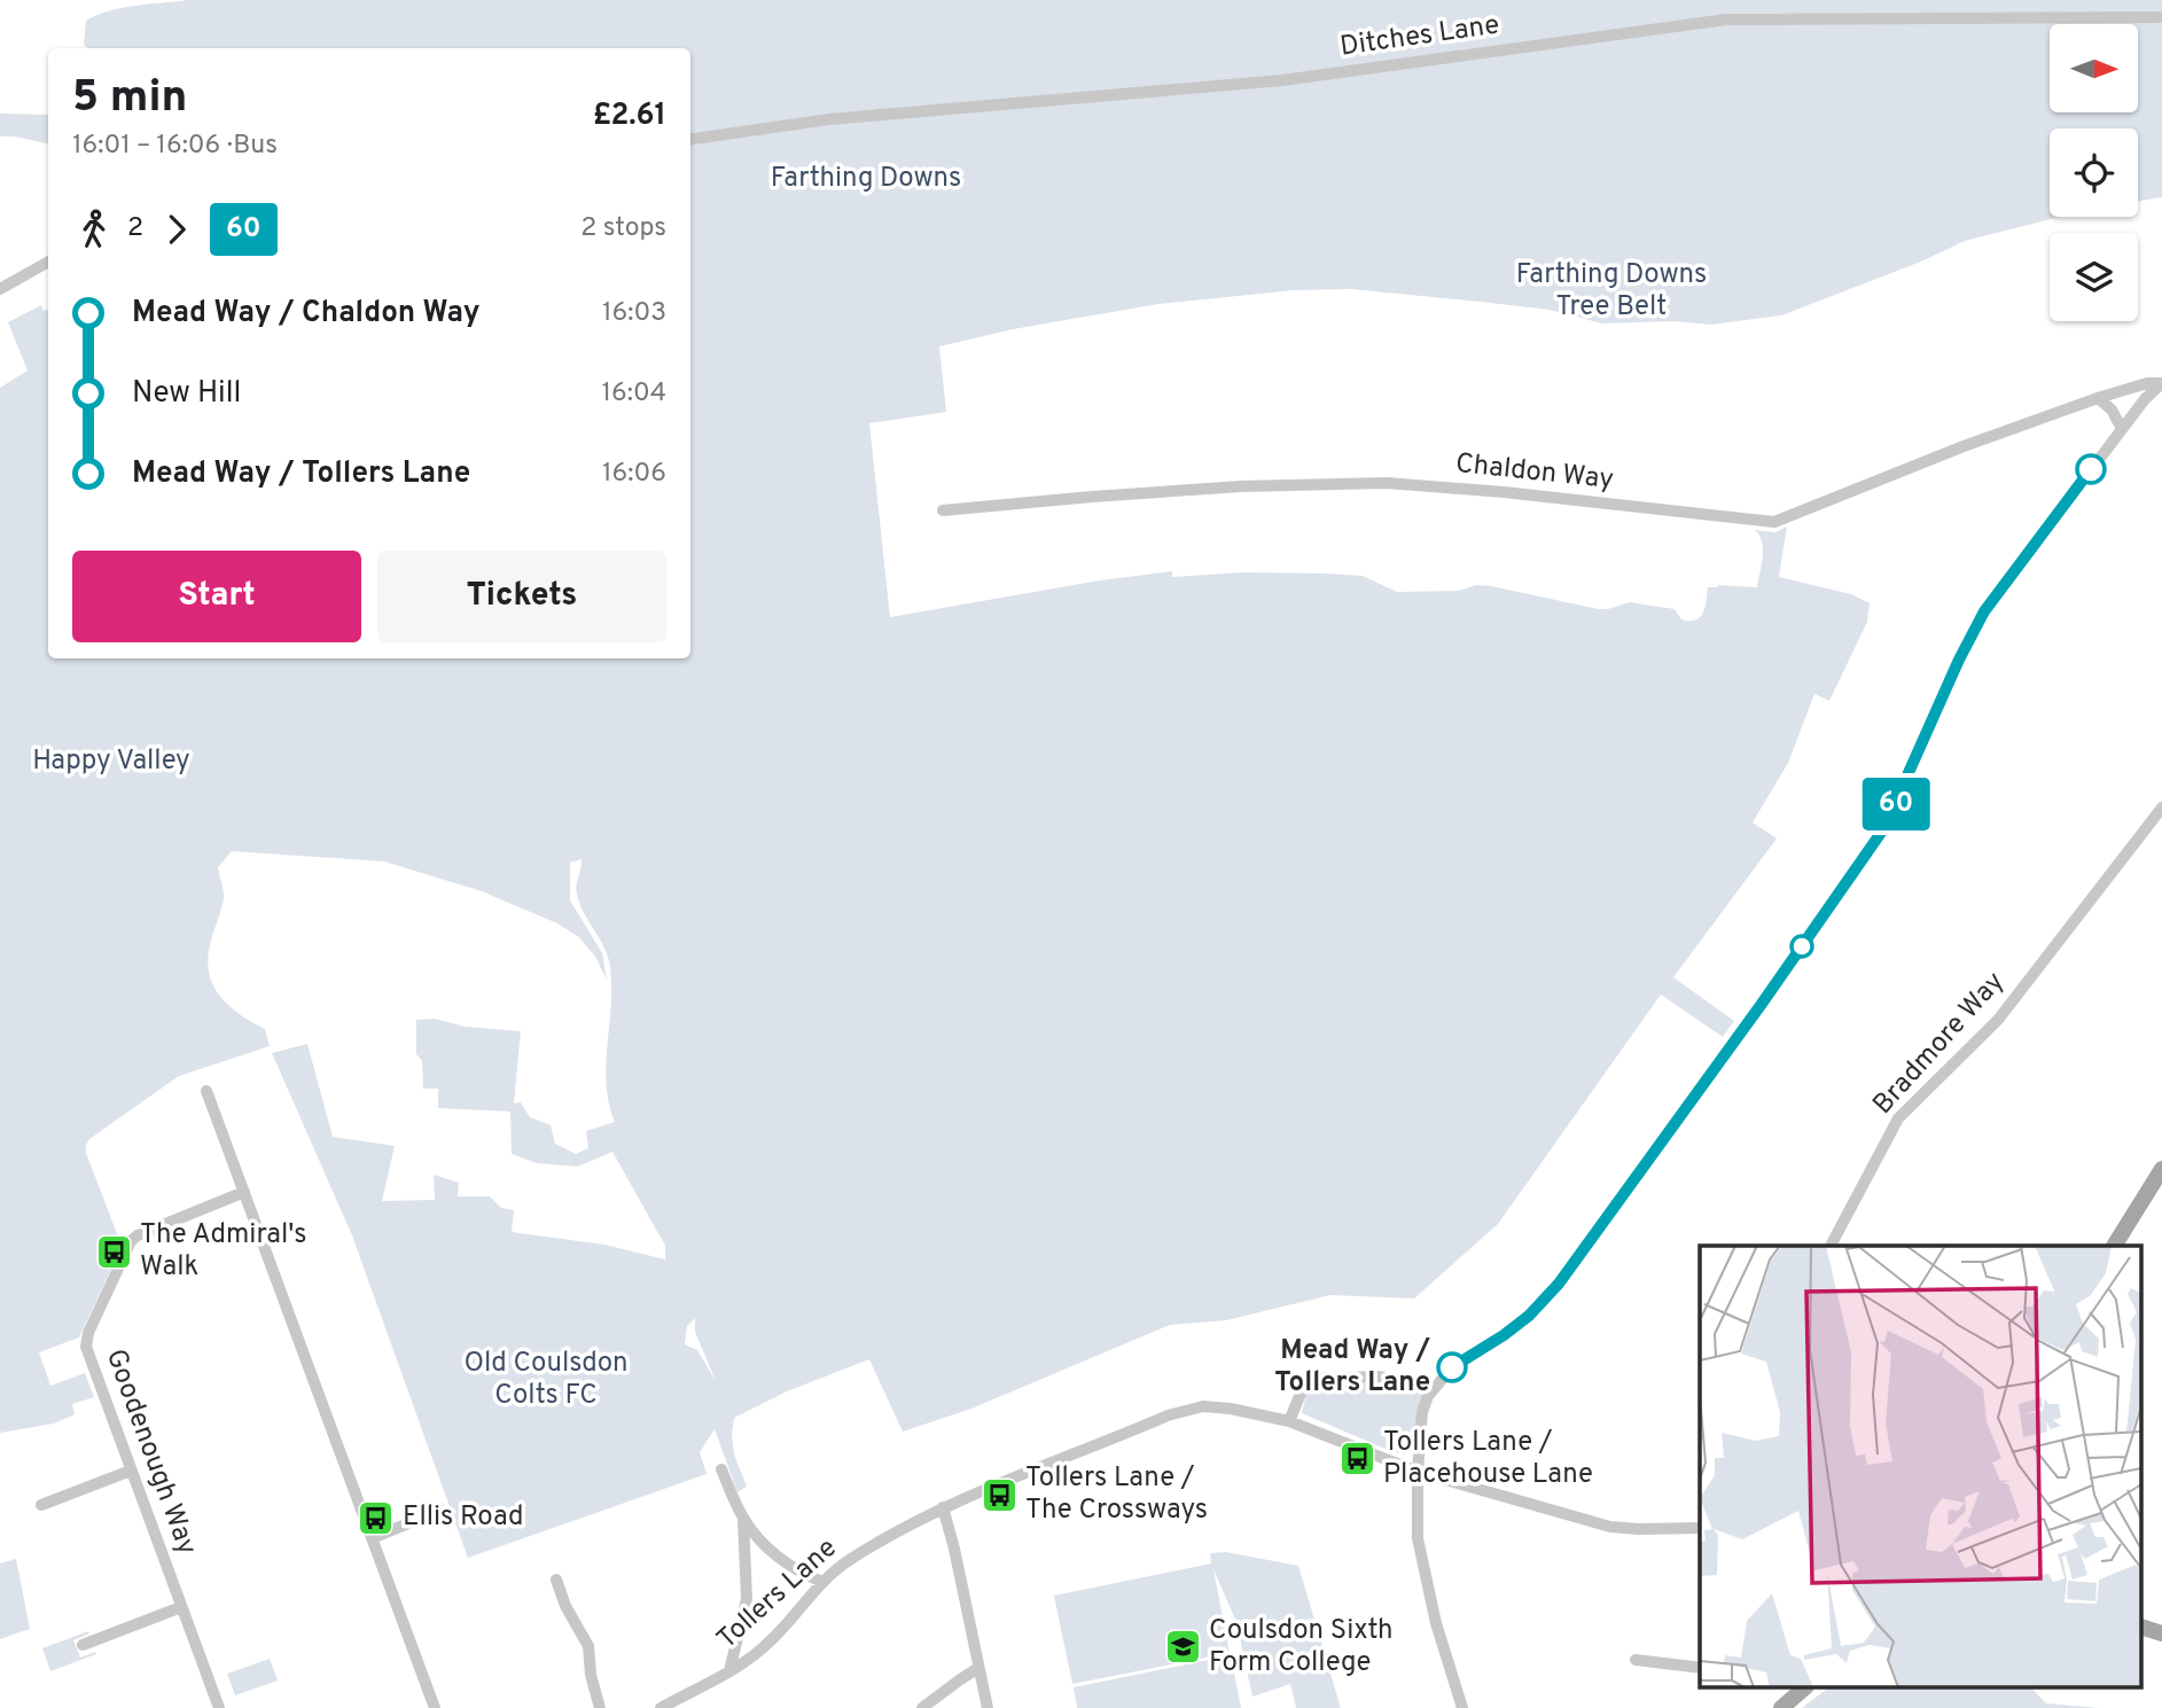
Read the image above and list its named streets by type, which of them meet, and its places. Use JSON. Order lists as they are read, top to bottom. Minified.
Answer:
{"streets":{"street":["Ditches Lane","Chaldon Way","Bradmore Way","Goodenough Way","Tollers Lane"]},"parks":["Farthing Downs","Farthing Downs Tree Belt","Happy Valley","Old Coulsdon Colts FC"],"places":{"bus stop":["The Admiral's Walk","Tollers Lane / Placehouse Lane","Tollers Lane / The Crossways","Ellis Road"],"other":["Mead Way / Tollers Lane"],"school or university":["Coulsdon Sixth Form College"]},"lines":["bus line 60"],"north":"right","page":{"on_map":"60","heading":["5 min","16:01 – 16:06 · Bus","£2.61"],"legs":["2","60","2 stops"],"list":[{"name":"Mead Way / Chaldon Way","value":"16:03"},{"name":"New Hill","value":"16:04"},{"name":"Mead Way / Tollers Lane","value":"16:06"}],"buttons":["Start","Tickets"]}}
